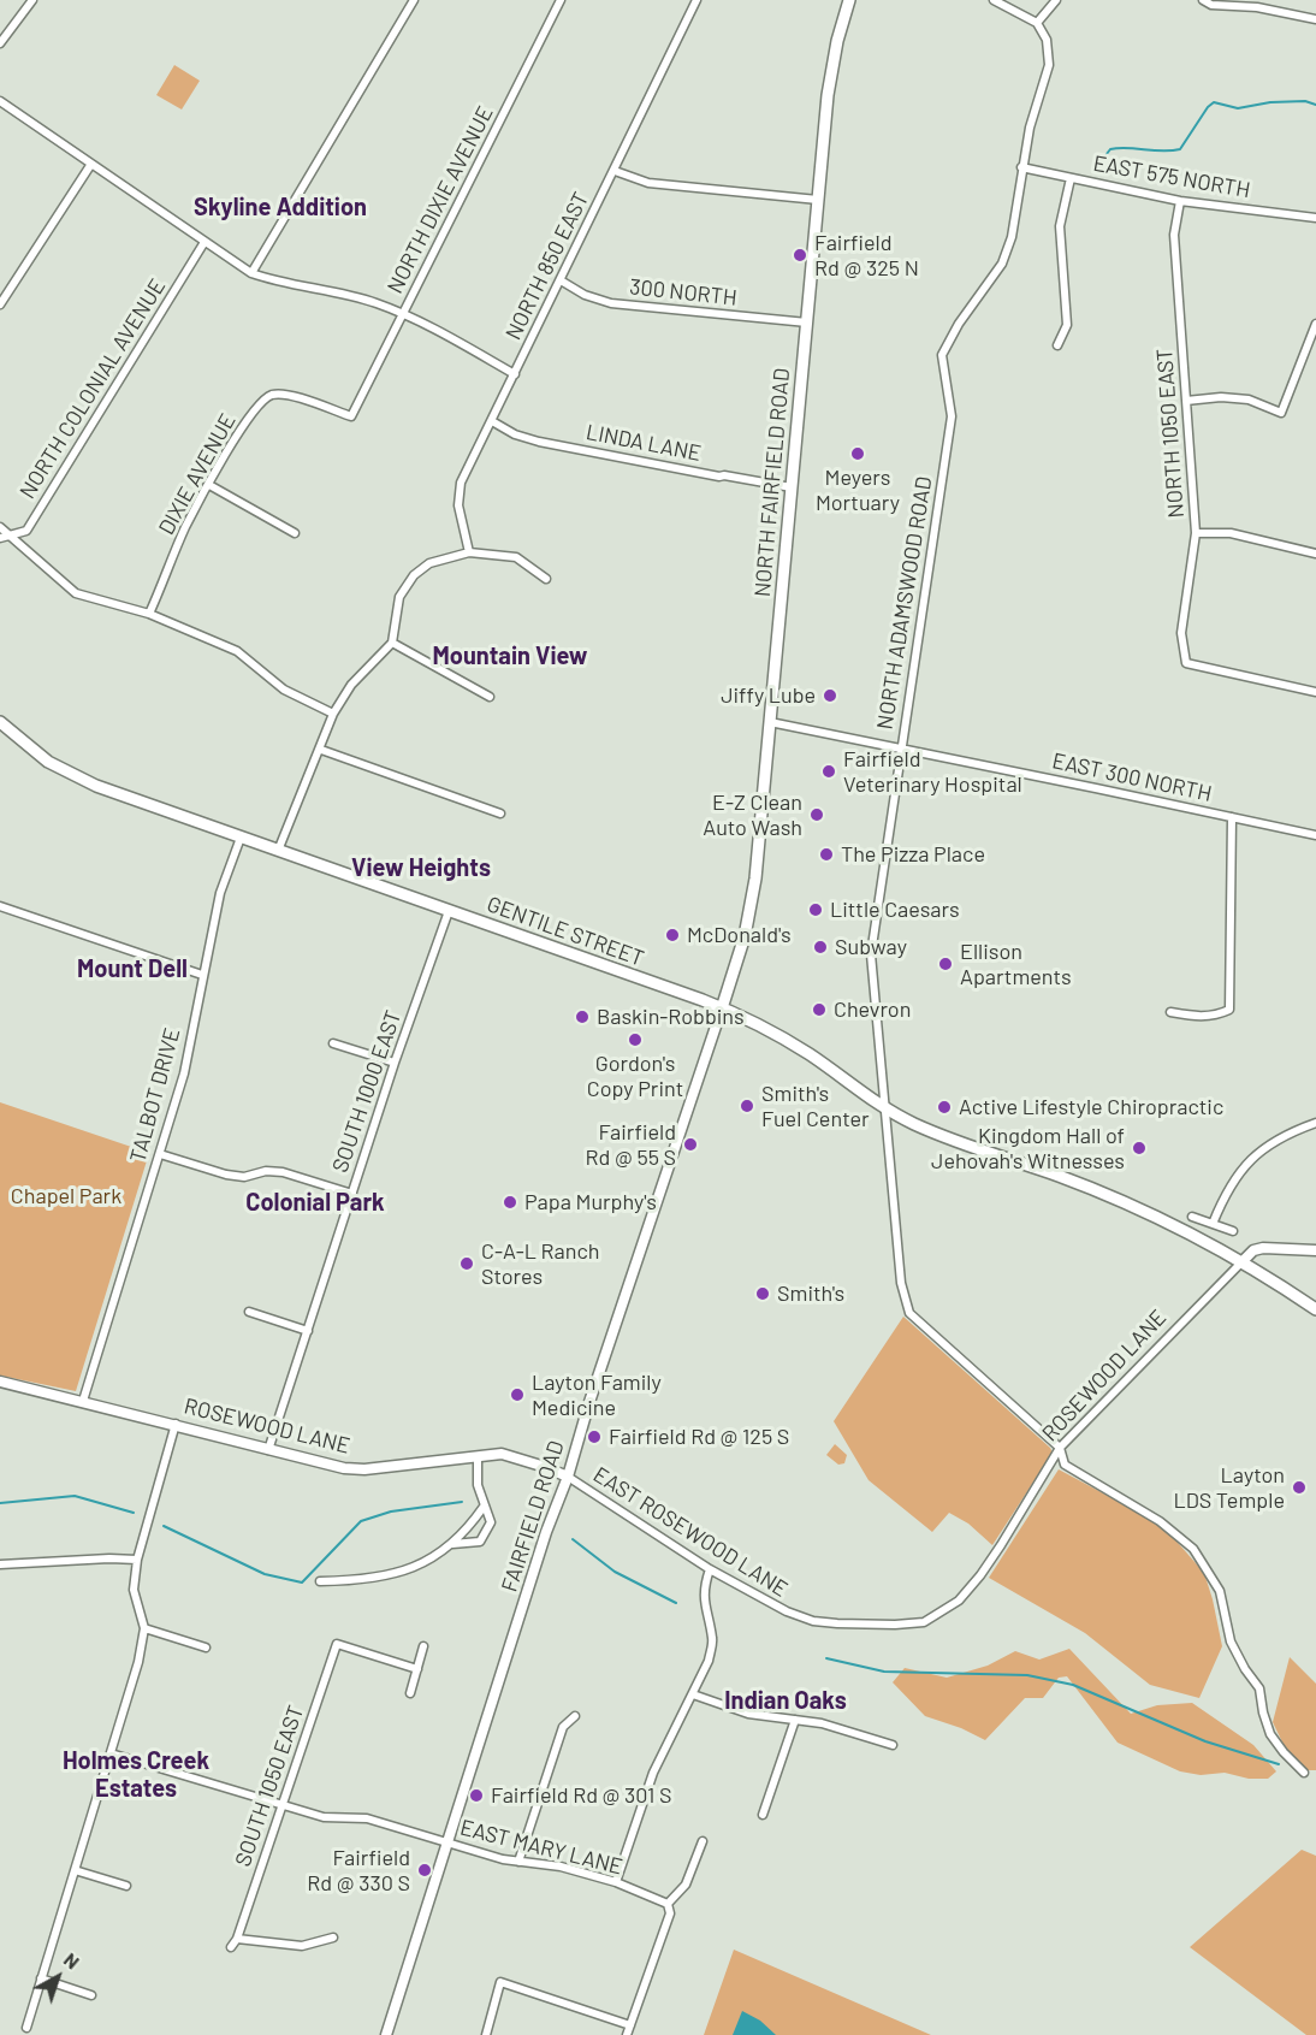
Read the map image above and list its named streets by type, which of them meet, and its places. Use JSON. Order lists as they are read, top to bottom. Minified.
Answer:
{"streets":{"main road":["NORTH FAIRFIELD ROAD","GENTILE STREET","FAIRFIELD ROAD"],"street":["EAST 575 NORTH","NORTH DIXIE AVENUE","NORTH 850 EAST","300 NORTH","NORTH COLONIAL AVENUE","NORTH 1050 EAST","LINDA LANE","DIXIE AVENUE","NORTH ADAMSWOOD ROAD","EAST 300 NORTH","SOUTH 1000 EAST","TALBOT DRIVE","ROSEWOOD LANE","EAST ROSEWOOD LANE","SOUTH 1050 EAST","EAST MARY LANE"]},"crossings":[["EAST 575 NORTH","NORTH 1050 EAST"],["EAST 575 NORTH","NORTH ADAMSWOOD ROAD"],["NORTH DIXIE AVENUE","DIXIE AVENUE"],["NORTH 850 EAST","300 NORTH"],["NORTH 850 EAST","LINDA LANE"],["300 NORTH","NORTH FAIRFIELD ROAD"],["LINDA LANE","NORTH FAIRFIELD ROAD"],["NORTH FAIRFIELD ROAD","EAST 300 NORTH"],["NORTH FAIRFIELD ROAD","FAIRFIELD ROAD"],["NORTH ADAMSWOOD ROAD","EAST 300 NORTH"],["NORTH ADAMSWOOD ROAD","GENTILE STREET"],["NORTH ADAMSWOOD ROAD","ROSEWOOD LANE"],["GENTILE STREET","SOUTH 1000 EAST"],["GENTILE STREET","TALBOT DRIVE"],["GENTILE STREET","ROSEWOOD LANE"],["GENTILE STREET","FAIRFIELD ROAD"],["SOUTH 1000 EAST","ROSEWOOD LANE"],["TALBOT DRIVE","ROSEWOOD LANE"],["ROSEWOOD LANE","FAIRFIELD ROAD"],["ROSEWOOD LANE","EAST ROSEWOOD LANE"],["FAIRFIELD ROAD","EAST ROSEWOOD LANE"],["FAIRFIELD ROAD","EAST MARY LANE"],["SOUTH 1050 EAST","EAST MARY LANE"]],"districts":["Skyline Addition","Mountain View","View Heights","Mount Dell","Colonial Park","Indian Oaks","Holmes Creek Estates"],"parks":["Chapel Park"],"places":["Fairfield Rd @ 325 N","Meyers Mortuary","Jiffy Lube","Fairfield Veterinary Hospital","E-Z Clean Auto Wash","The Pizza Place","Little Caesars","McDonald's","Subway","Ellison Apartments","Chevron","Baskin-Robbins","Gordon's Copy Print","Smith's Fuel Center","Active Lifestyle Chiropractic","Fairfield Rd @ 55 S","Kingdom Hall of Jehovah's Witnesses","Papa Murphy's","C-A-L Ranch Stores","Smith's","Layton Family Medicine","Fairfield Rd @ 125 S","Layton LDS Temple","Fairfield Rd @ 301 S","Fairfield Rd @ 330 S"],"north":"top right"}
